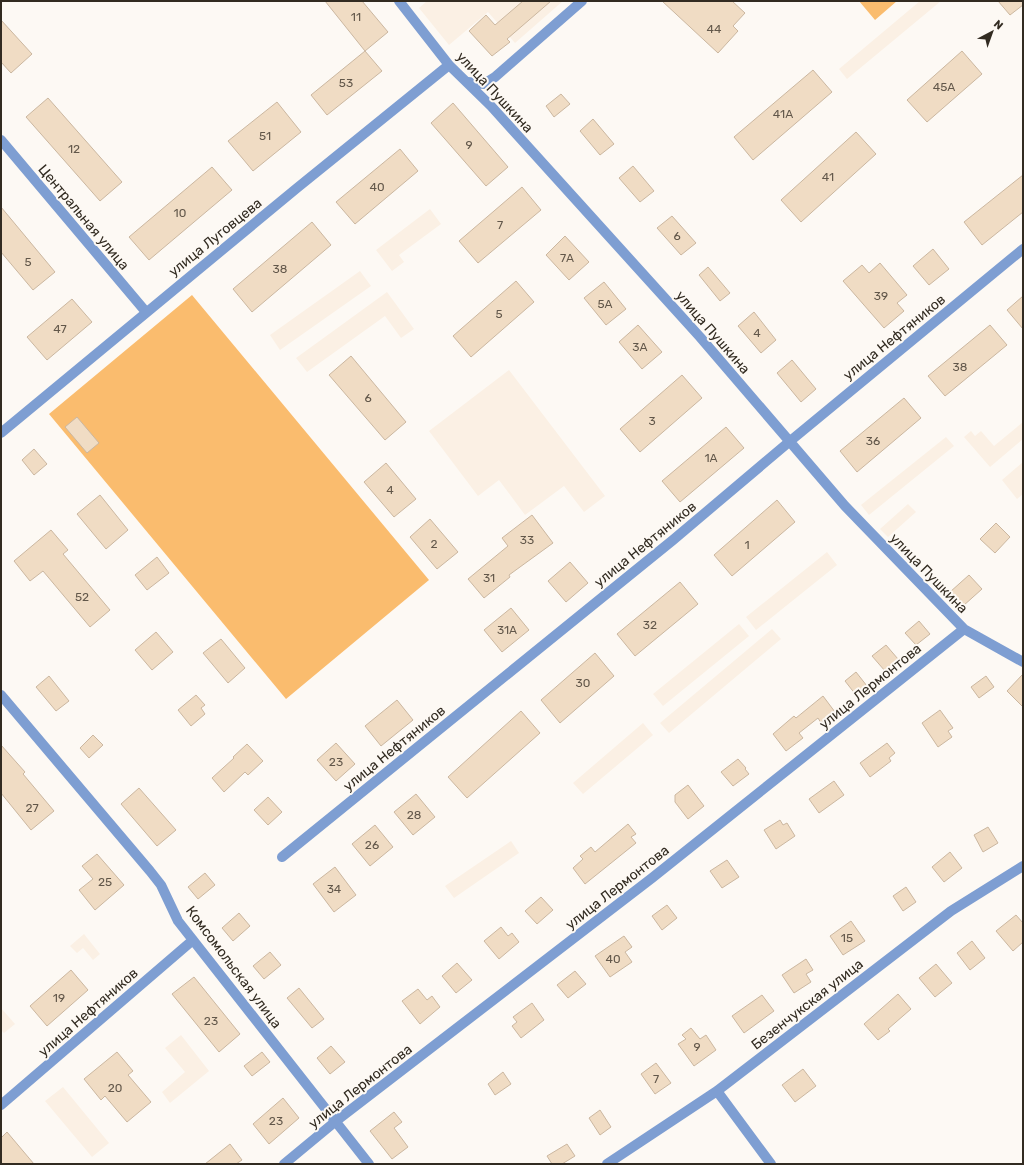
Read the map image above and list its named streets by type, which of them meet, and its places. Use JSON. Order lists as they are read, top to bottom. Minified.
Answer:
{"streets":{"street":["улица Пушкина","Центральная улица","улица Луговцева","улица Нефтяников","улица Лермонтова","Комсомольская улица","Безенчукская улица"]},"crossings":[["улица Пушкина","улица Луговцева"],["улица Пушкина","улица Нефтяников"],["улица Пушкина","улица Лермонтова"],["Центральная улица","улица Луговцева"],["улица Нефтяников","Комсомольская улица"],["улица Лермонтова","Комсомольская улица"]],"house_numbers":["11","44","53","45А","41А","51","9","12","41","40","10","7","6","7А","5","38","39","5А","5","47","4","3А","38","6","3","36","1А","4","33","2","1","31","52","32","31А","30","23","27","28","26","25","34","15","40","19","23","9","7","20","23"],"north":"top right"}
